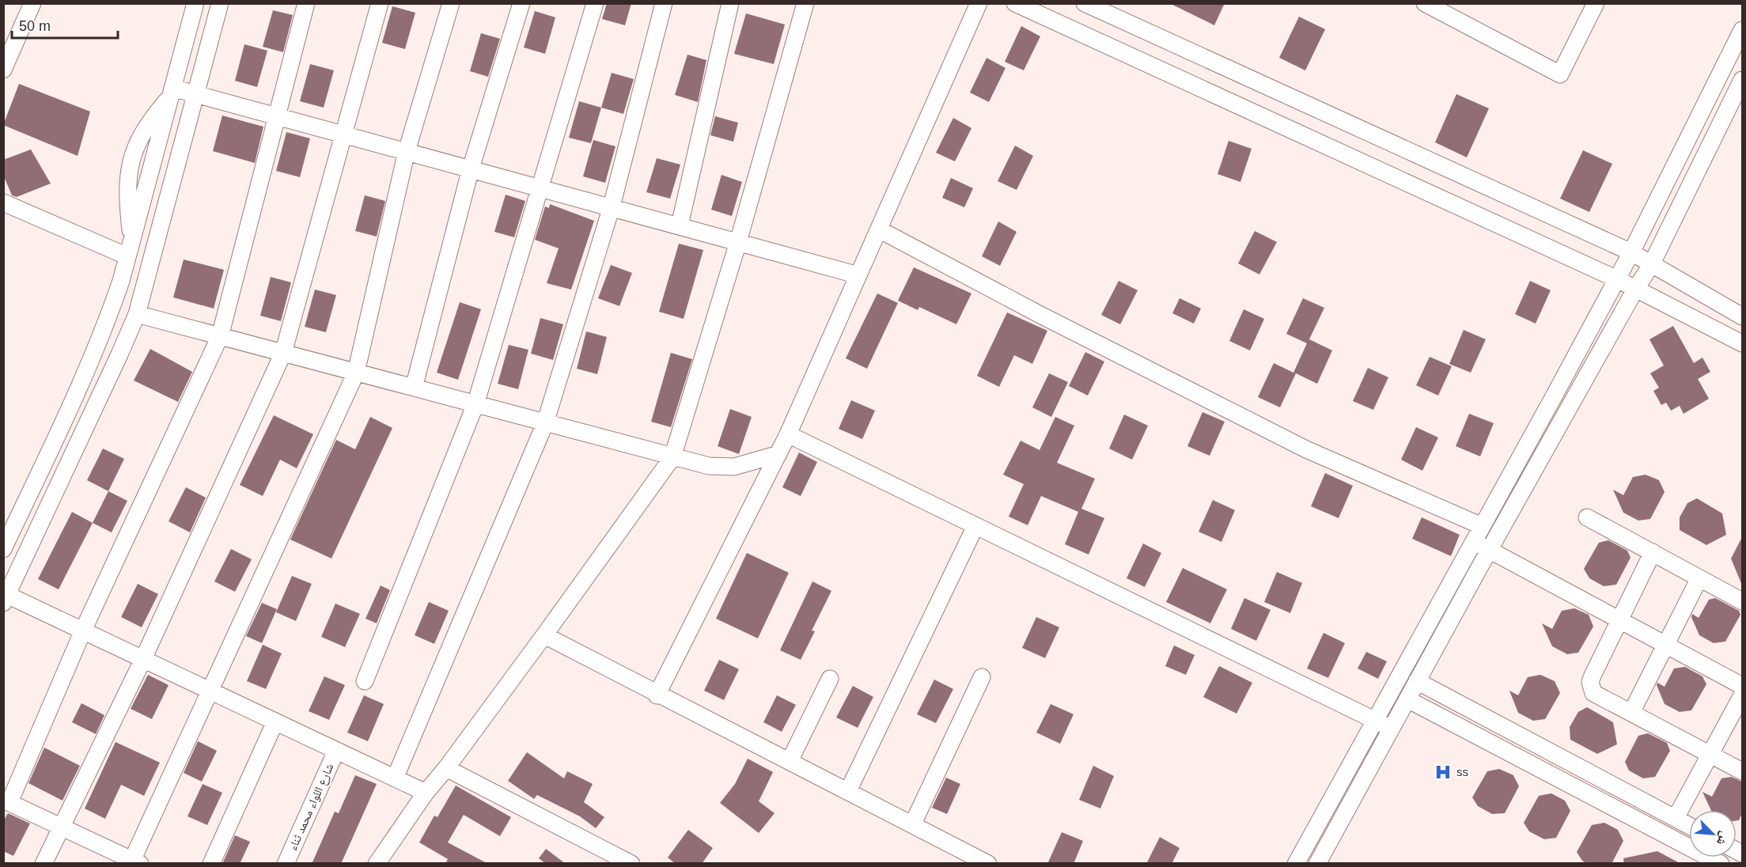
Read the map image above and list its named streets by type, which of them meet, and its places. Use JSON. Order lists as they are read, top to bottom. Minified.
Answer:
{"streets":{"street":["شارع اللواء محمد ثناء"]},"places":{"hospital":["ss"]},"scale_bar":"50 m","north":"bottom right"}
